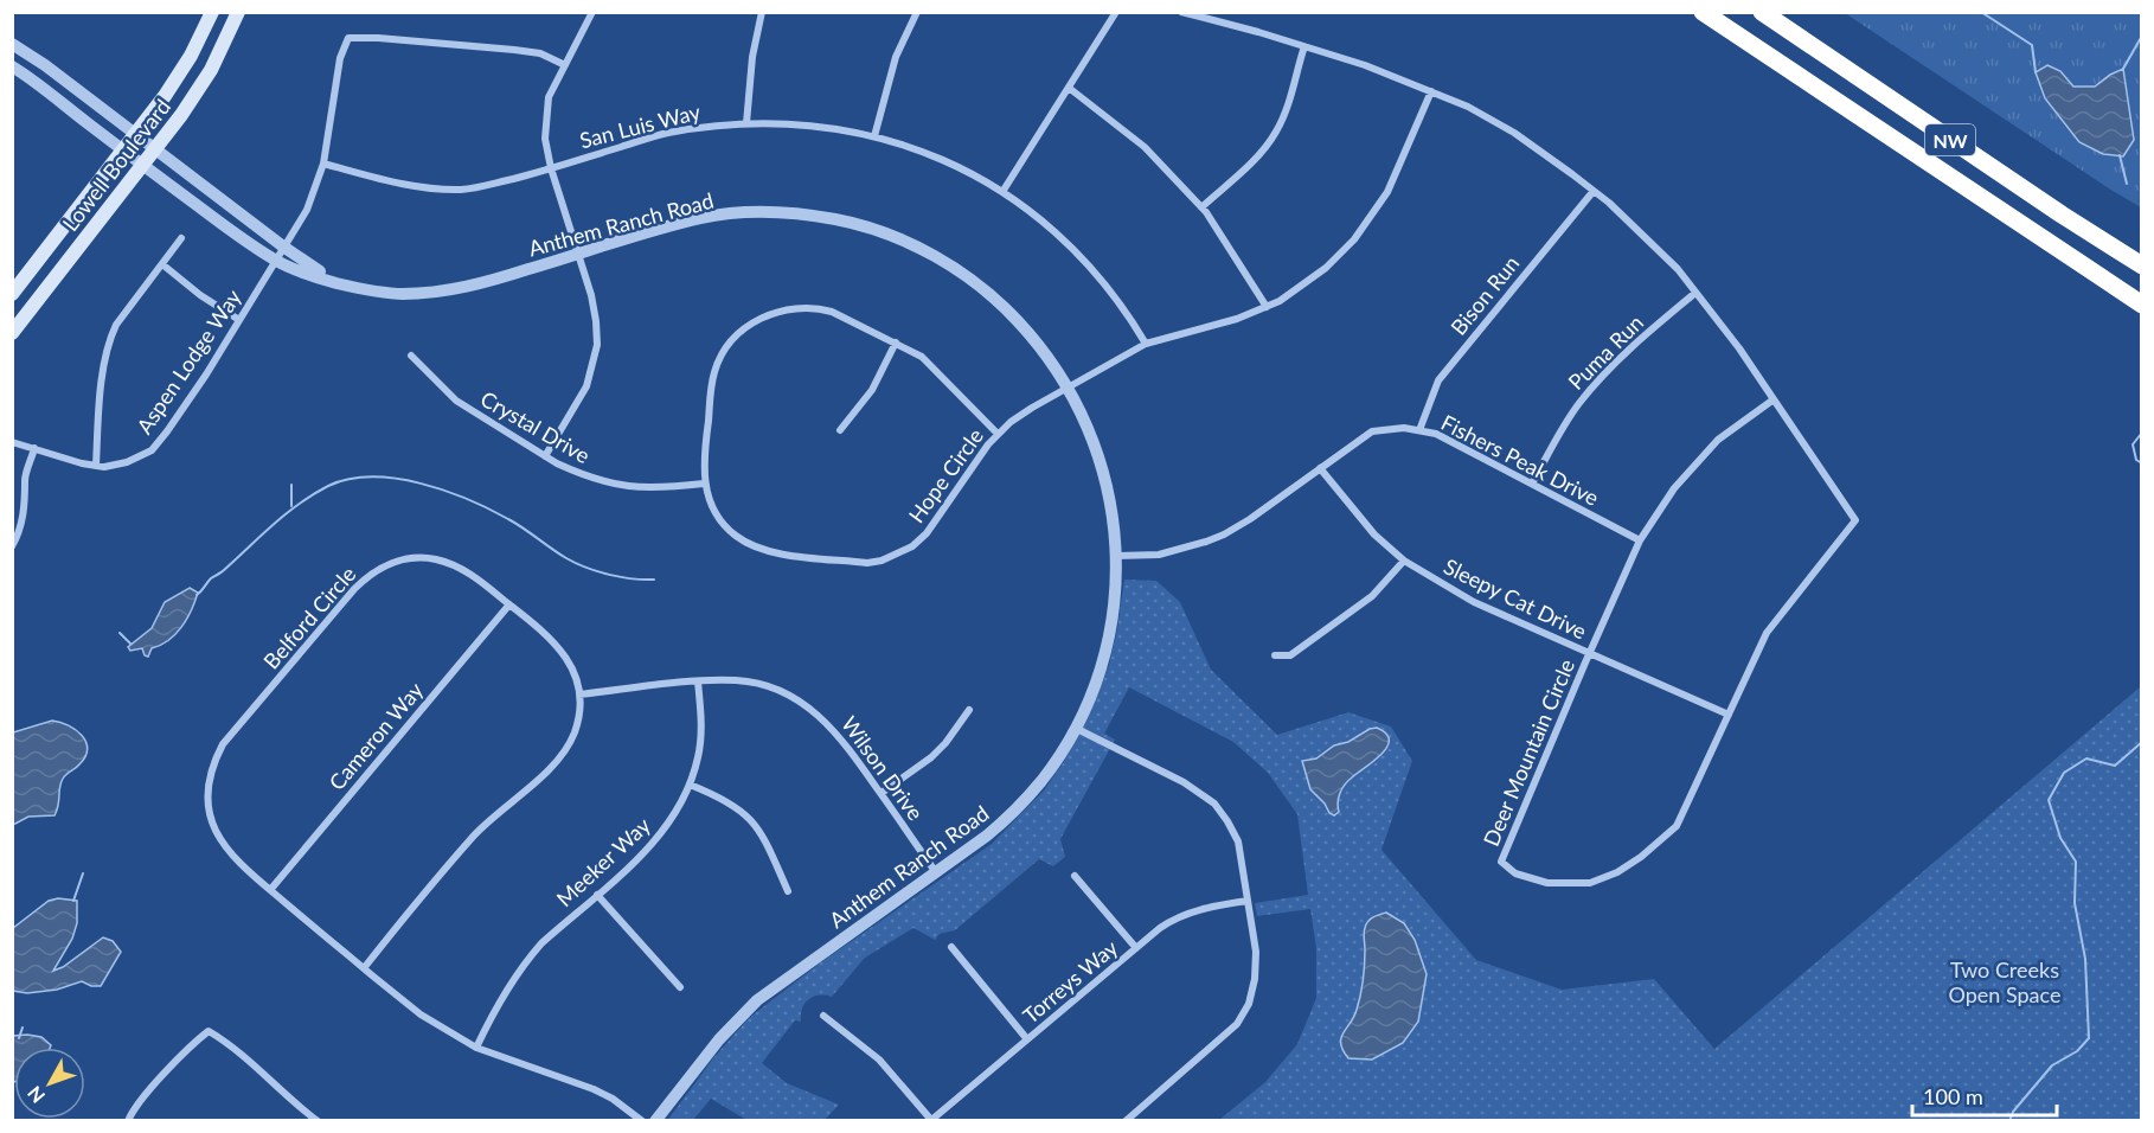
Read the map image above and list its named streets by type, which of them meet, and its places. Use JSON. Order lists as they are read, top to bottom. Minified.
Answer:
{"streets":{"highway":["NW"],"main road":["Lowell Boulevard"],"street":["San Luis Way","Anthem Ranch Road","Bison Run","Puma Run","Aspen Lodge Way","Crystal Drive","Fishers Peak Drive","Hope Circle","Sleepy Cat Drive","Belford Circle","Cameron Way","Deer Mountain Circle","Wilson Drive","Meeker Way","Torreys Way"]},"crossings":[["San Luis Way","Aspen Lodge Way"],["San Luis Way","Hope Circle"],["Lowell Boulevard","Anthem Ranch Road"],["Anthem Ranch Road","Aspen Lodge Way"],["Anthem Ranch Road","Fishers Peak Drive"],["Anthem Ranch Road","Hope Circle"],["Anthem Ranch Road","Wilson Drive"],["Bison Run","Fishers Peak Drive"],["Puma Run","Fishers Peak Drive"],["Crystal Drive","Hope Circle"],["Fishers Peak Drive","Sleepy Cat Drive"],["Fishers Peak Drive","Deer Mountain Circle"],["Sleepy Cat Drive","Deer Mountain Circle"],["Belford Circle","Cameron Way"],["Belford Circle","Wilson Drive"],["Belford Circle","Meeker Way"],["Wilson Drive","Meeker Way"]],"parks":["Two Creeks Open Space"],"scale_bar":"100 m","north":"bottom left"}
